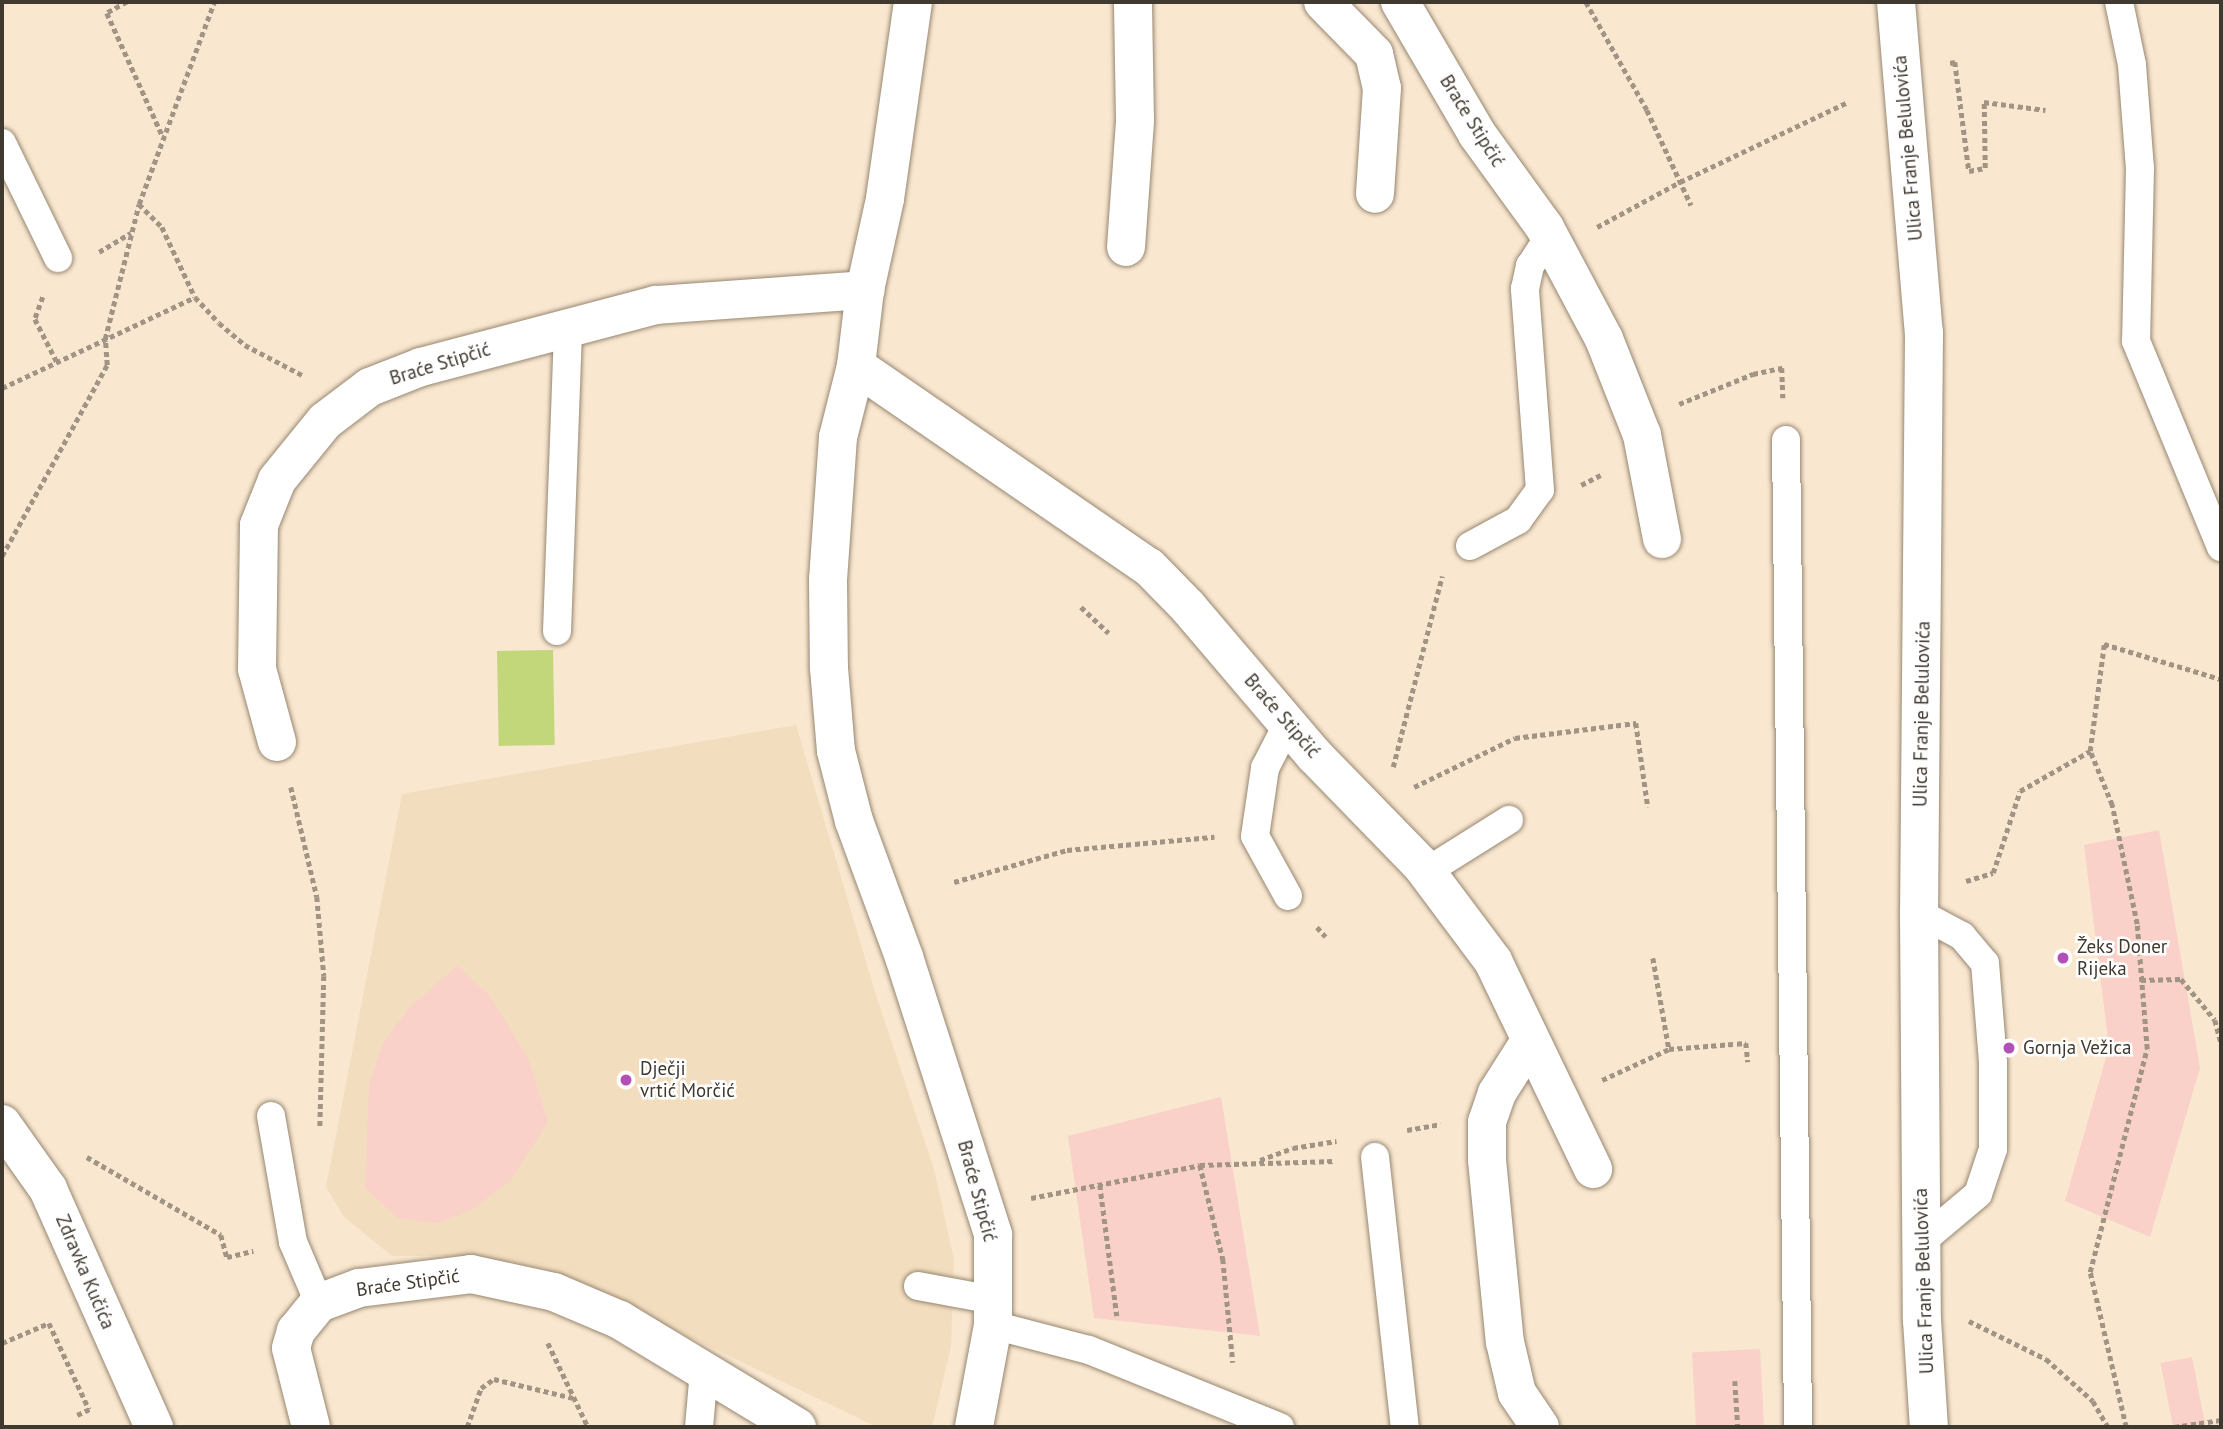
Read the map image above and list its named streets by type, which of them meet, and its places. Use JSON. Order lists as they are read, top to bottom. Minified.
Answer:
{"streets":{"street":["Braće Stipčić","Ulica Franje Belulovića","Zdravka Kučića"]},"places":["Žeks Doner Rijeka","Gornja Vežica","Dječji vrtić Morčić"]}
